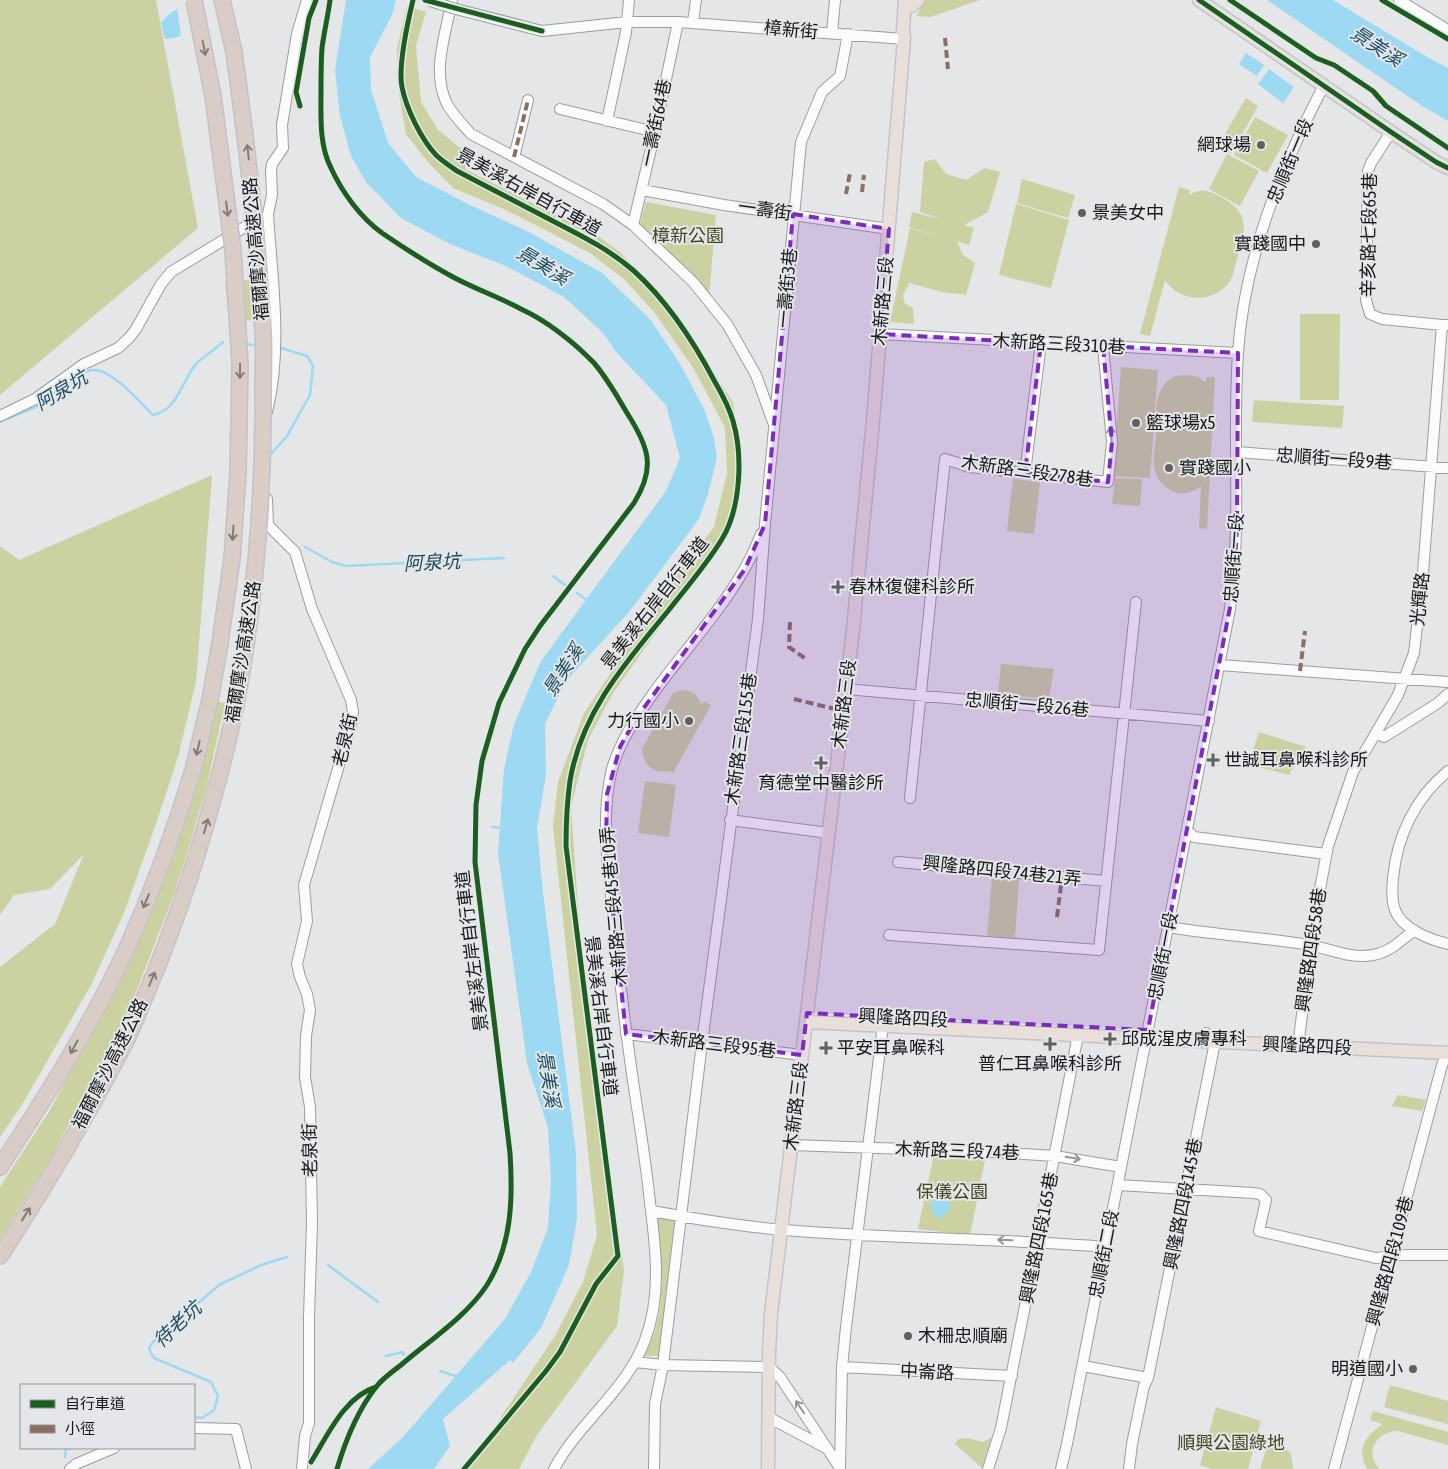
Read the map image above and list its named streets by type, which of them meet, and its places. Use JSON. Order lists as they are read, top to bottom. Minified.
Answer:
{"streets":{"highway":["福爾摩沙高速公路"],"main road":["木新路三段","興隆路四段"],"street":["樟新街","一壽街64巷","忠順街一段","一壽街","辛亥路七段65巷","一壽街3巷","木新路三段310巷","忠順街一段9巷","木新路三段278巷","光輝路","忠順街一段26巷","木新路三段155巷","老泉街","興隆路四段74巷21弄","木新路三段45巷10弄","興隆路四段58巷","木新路三段95巷","木新路三段74巷","興隆路四段145巷","興隆路四段165巷","忠順街二段","興隆路四段109巷","中崙路"],"cycle path":["景美溪右岸自行車道","景美溪左岸自行車道"]},"crossings":[["樟新街","一壽街64巷"],["樟新街","一壽街3巷"],["樟新街","木新路三段"],["一壽街64巷","一壽街"],["忠順街一段","木新路三段310巷"],["忠順街一段","忠順街一段9巷"],["忠順街一段","忠順街一段26巷"],["忠順街一段","興隆路四段"],["忠順街一段","忠順街二段"],["一壽街","一壽街3巷"],["一壽街","木新路三段"],["辛亥路七段65巷","光輝路"],["一壽街3巷","木新路三段155巷"],["一壽街3巷","木新路三段45巷10弄"],["木新路三段","木新路三段310巷"],["木新路三段","忠順街一段26巷"],["木新路三段","木新路三段155巷"],["木新路三段","興隆路四段"],["木新路三段","木新路三段95巷"],["木新路三段","木新路三段74巷"],["木新路三段310巷","木新路三段278巷"],["忠順街一段9巷","光輝路"],["木新路三段278巷","忠順街一段26巷"],["光輝路","興隆路四段58巷"],["木新路三段155巷","木新路三段45巷10弄"],["木新路三段45巷10弄","木新路三段95巷"],["興隆路四段58巷","興隆路四段"],["興隆路四段","興隆路四段145巷"],["興隆路四段","興隆路四段165巷"],["興隆路四段","忠順街二段"],["興隆路四段","興隆路四段109巷"],["木新路三段74巷","興隆路四段165巷"],["木新路三段74巷","忠順街二段"],["興隆路四段165巷","中崙路"]],"water":["景美溪","阿泉坑","待老坑"],"parks":["樟新公園","保儀公園","順興公園綠地"],"places":{"other":["網球場","景美女中","實踐國中","籃球場x5","實踐國小","力行國小","木柵忠順廟","明道國小"],"health":["春林復健科診所","世誠耳鼻喉科診所","育德堂中醫診所","邱成湦皮膚專科","普仁耳鼻喉科診所","平安耳鼻喉科"]},"legend":["自行車道","小徑"]}
